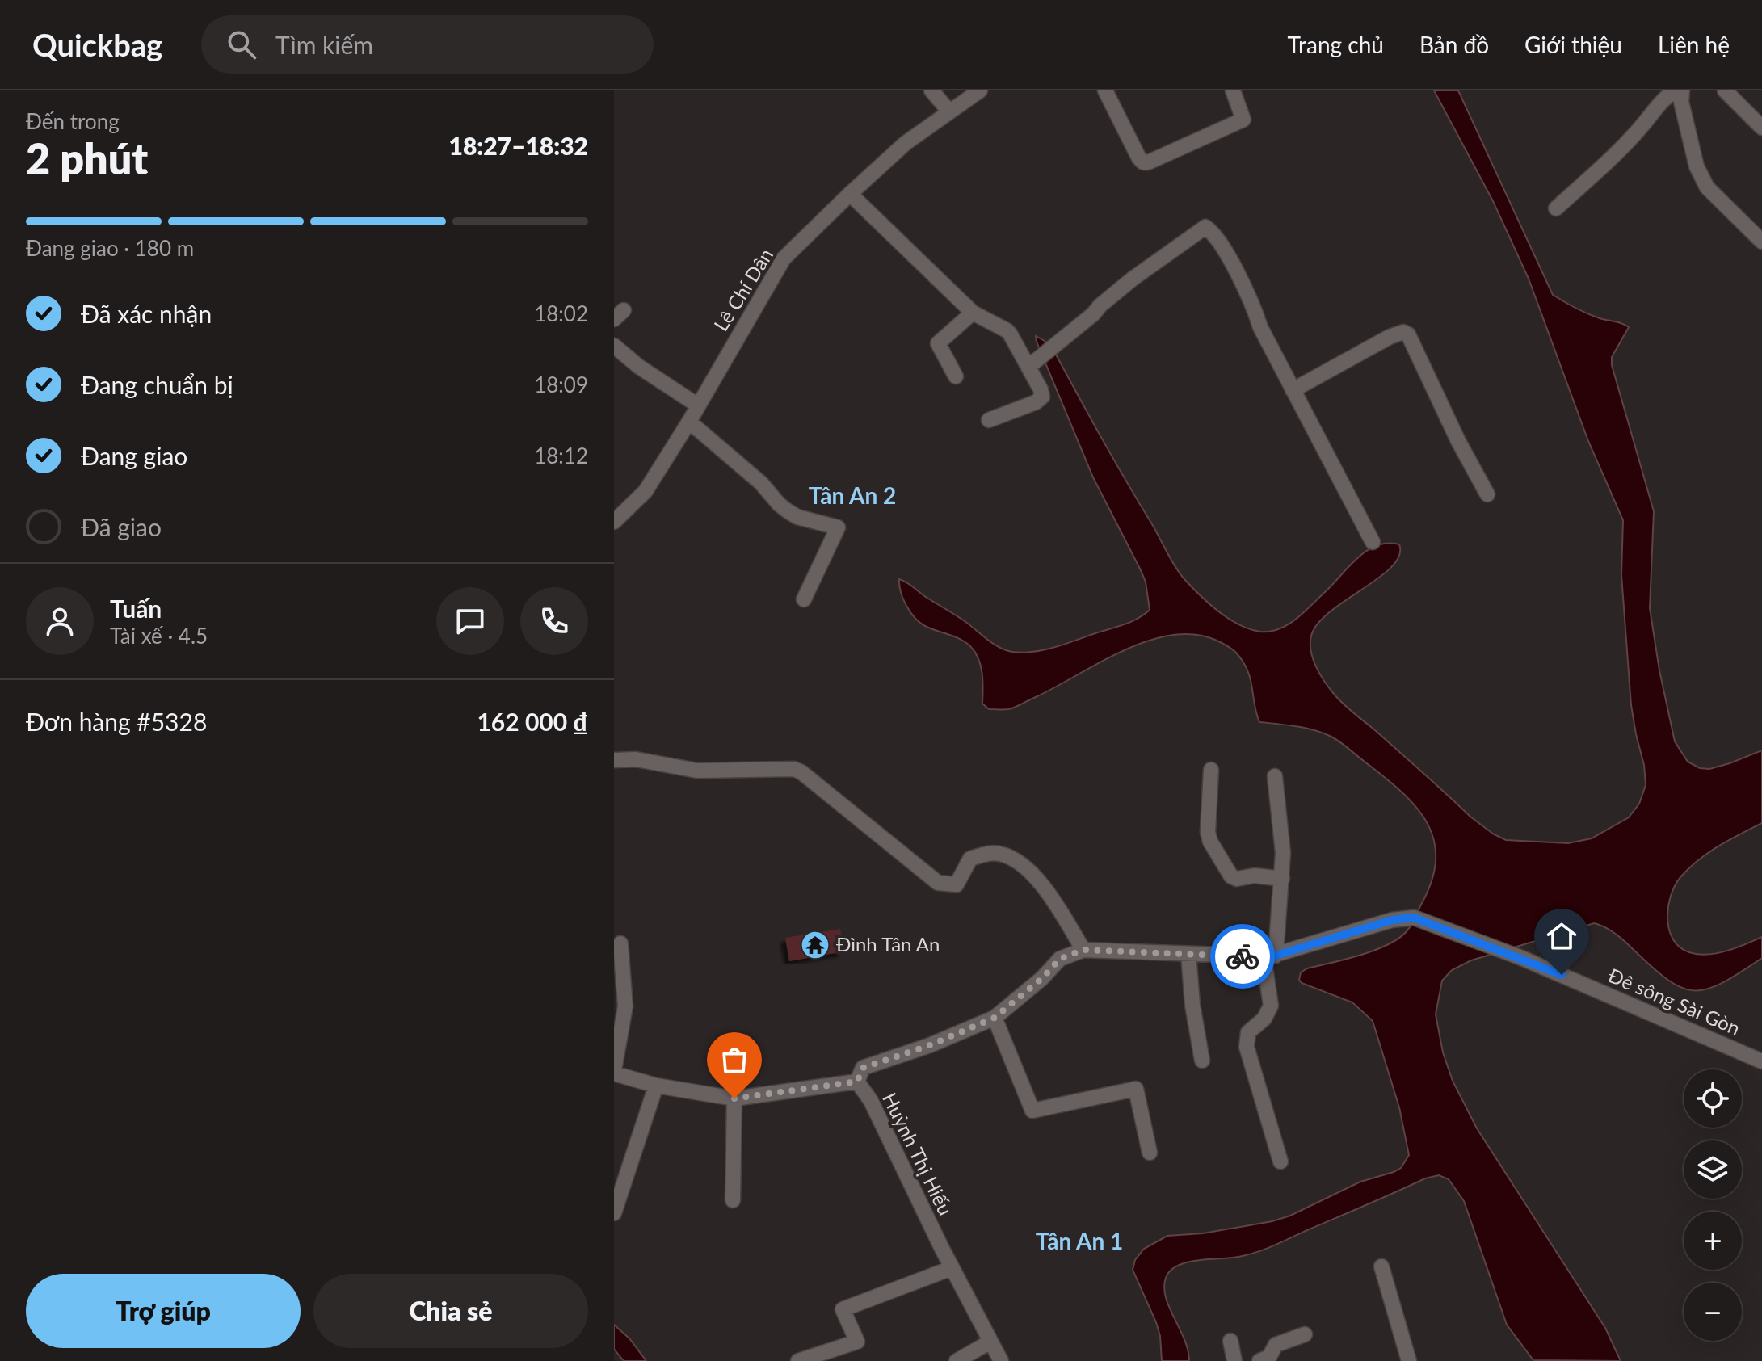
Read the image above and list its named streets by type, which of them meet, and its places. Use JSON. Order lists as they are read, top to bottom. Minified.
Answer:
{"streets":{"street":["Lê Chí Dân","Đê sông Sài Gòn","Huỳnh Thị Hiếu"]},"districts":["Tân An 2","Tân An 1"],"places":{"temple":["Đình Tân An"]},"page":{"header":"Quickbag","search":"Tìm kiếm","nav":["Trang chủ","Bản đồ","Giới thiệu","Liên hệ"],"heading":["2 phút","Đến trong","18:27–18:32"],"panel":["Tuấn","Tài xế · 4.5","Đơn hàng #5328","162 000 ₫"],"bar":"Đang giao · 180 m","list":[["Đã xác nhận","18:02"],["Đang chuẩn bị","18:09"],["Đang giao","18:12"],"Đã giao"],"map_buttons":["+","−"],"buttons":["Trợ giúp","Chia sẻ"]}}
